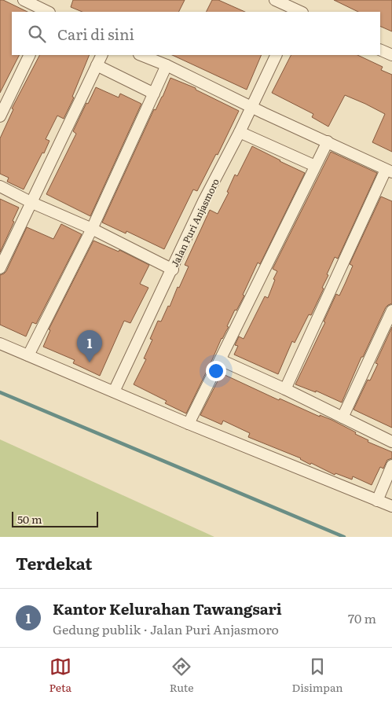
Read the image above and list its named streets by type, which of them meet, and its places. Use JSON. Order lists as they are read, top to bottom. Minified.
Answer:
{"streets":{"street":["Jalan Puri Anjasmoro"]},"scale_bar":"50 m","page":{"search":"Cari di sini","pins":"1","scale":"50 m","heading":"Terdekat","list":[{"mark":"1","name":"Kantor Kelurahan Tawangsari","note":"Gedung publik · Jalan Puri Anjasmoro","value":"70 m"}],"nav":["Peta","Rute","Disimpan"]}}
